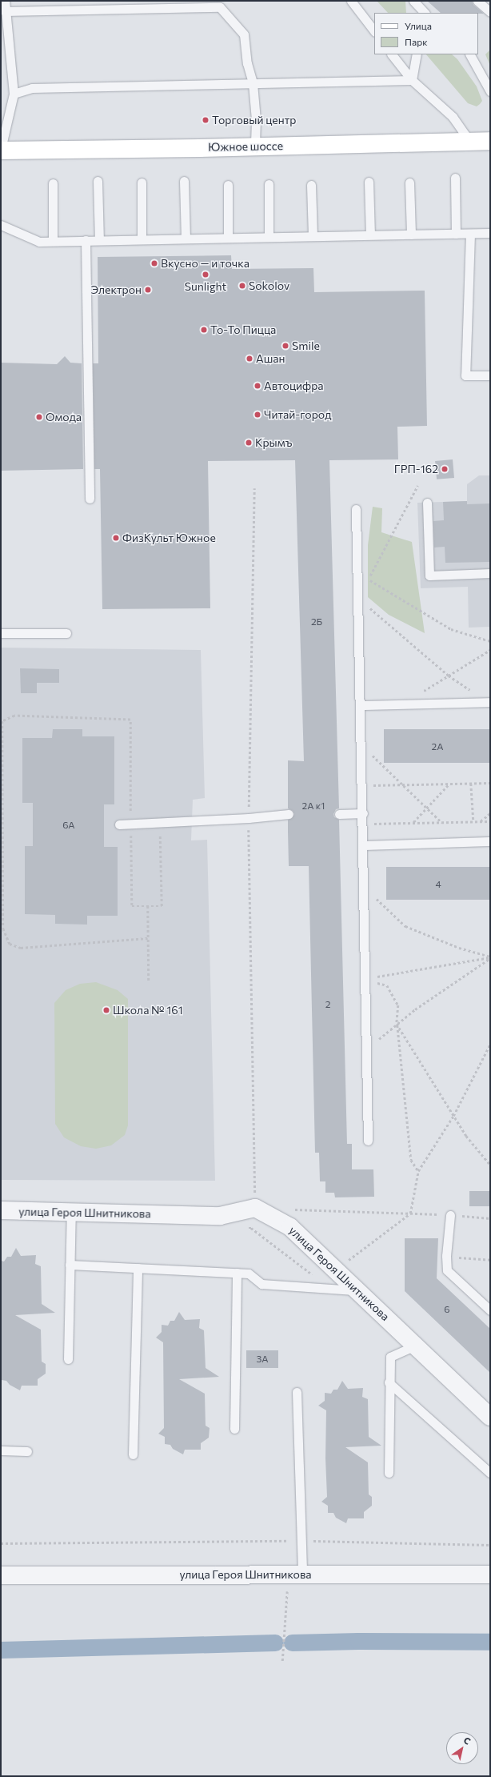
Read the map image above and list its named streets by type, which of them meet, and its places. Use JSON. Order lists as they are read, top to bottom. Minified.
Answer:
{"streets":{"main road":["Южное шоссе"],"street":["улица Героя Шнитникова"]},"places":["Торговый центр","Вкусно — и точка","Sunlight","Sokolov","Электрон","То-То Пицца","Smile","Ашан","Автоцифра","Читай-город","Омода","Крымъ","ГРП-162","ФизКульт Южное","Школа № 161"],"house_numbers":["2Б","2А","2А к1","6А","4","2","6","3А"],"legend":["Улица","Парк"],"north":"top right"}
